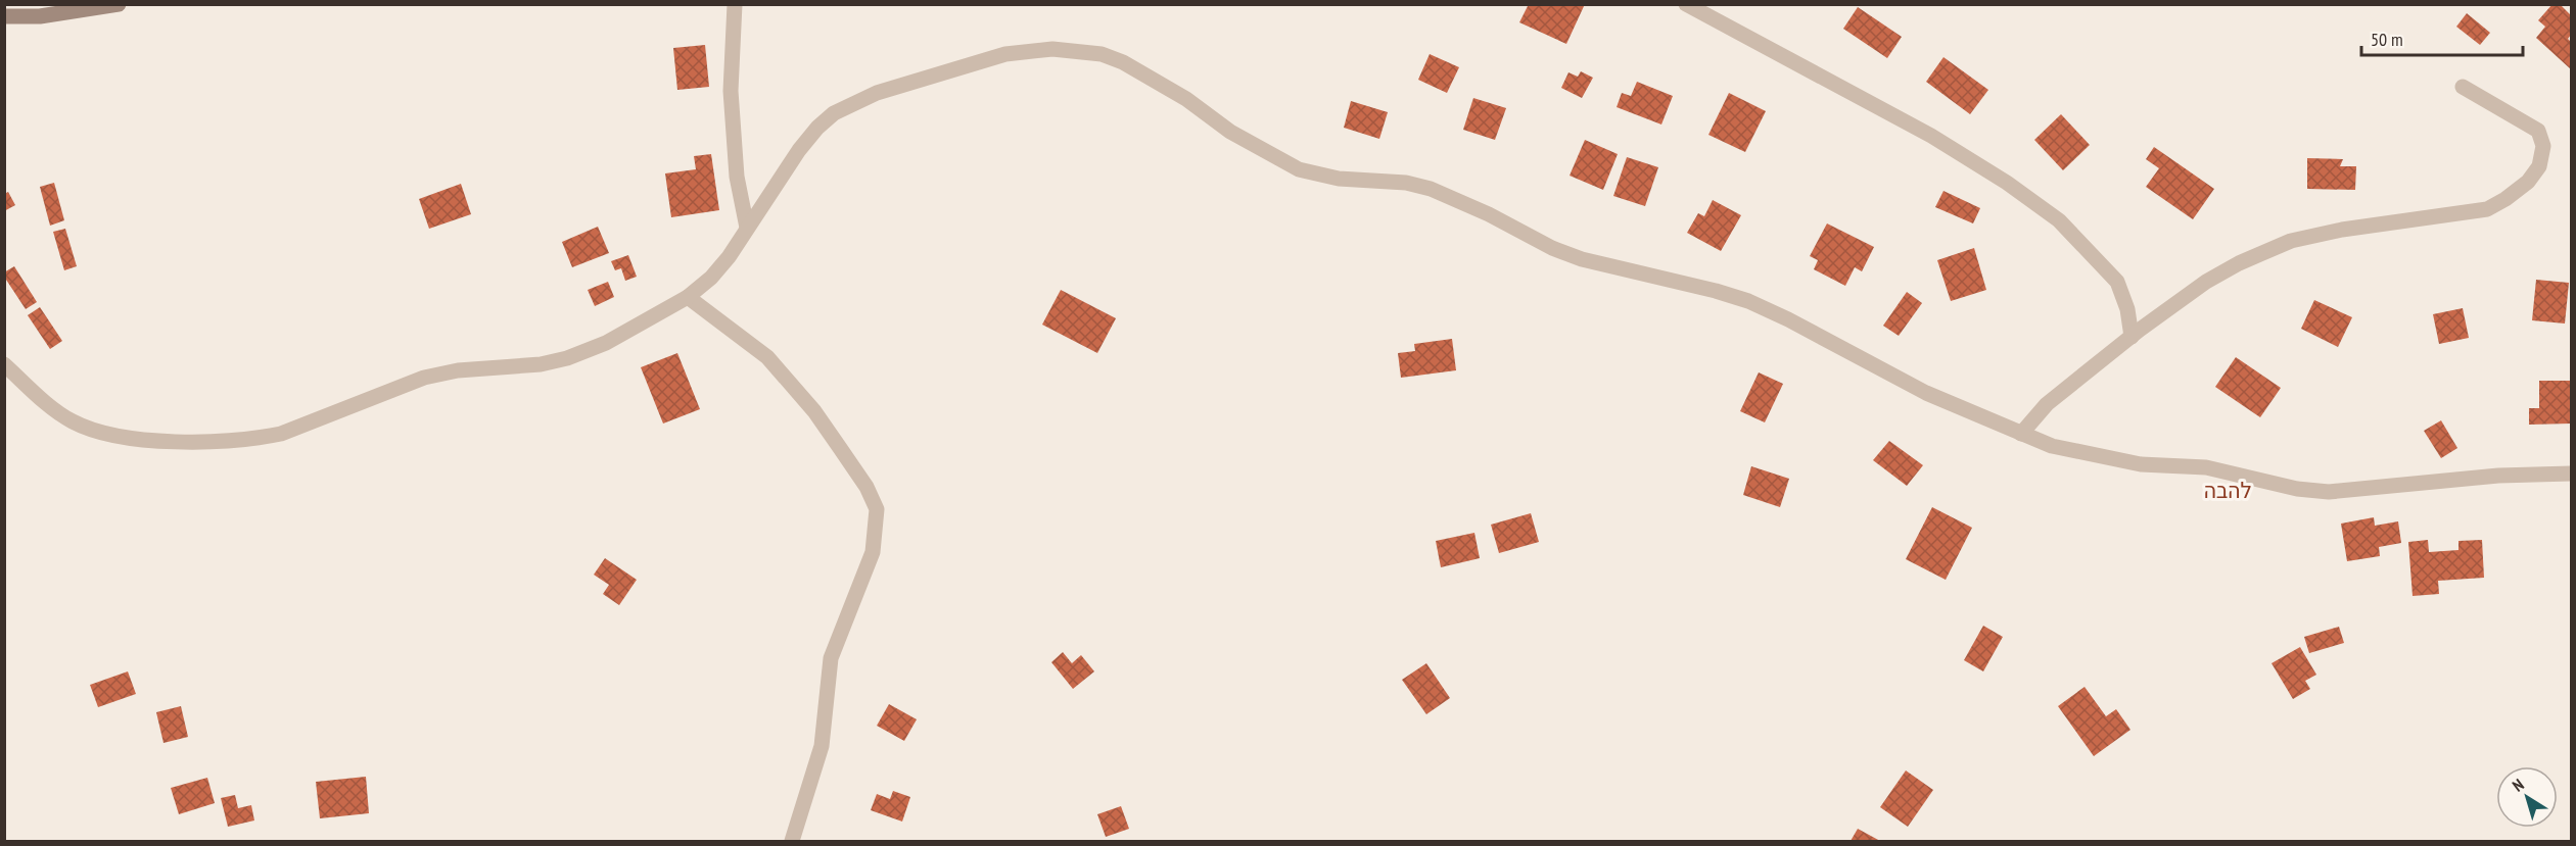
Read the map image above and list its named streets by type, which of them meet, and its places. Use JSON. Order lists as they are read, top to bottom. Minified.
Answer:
{"districts":["להבה"],"scale_bar":"50 m","north":"top left"}
